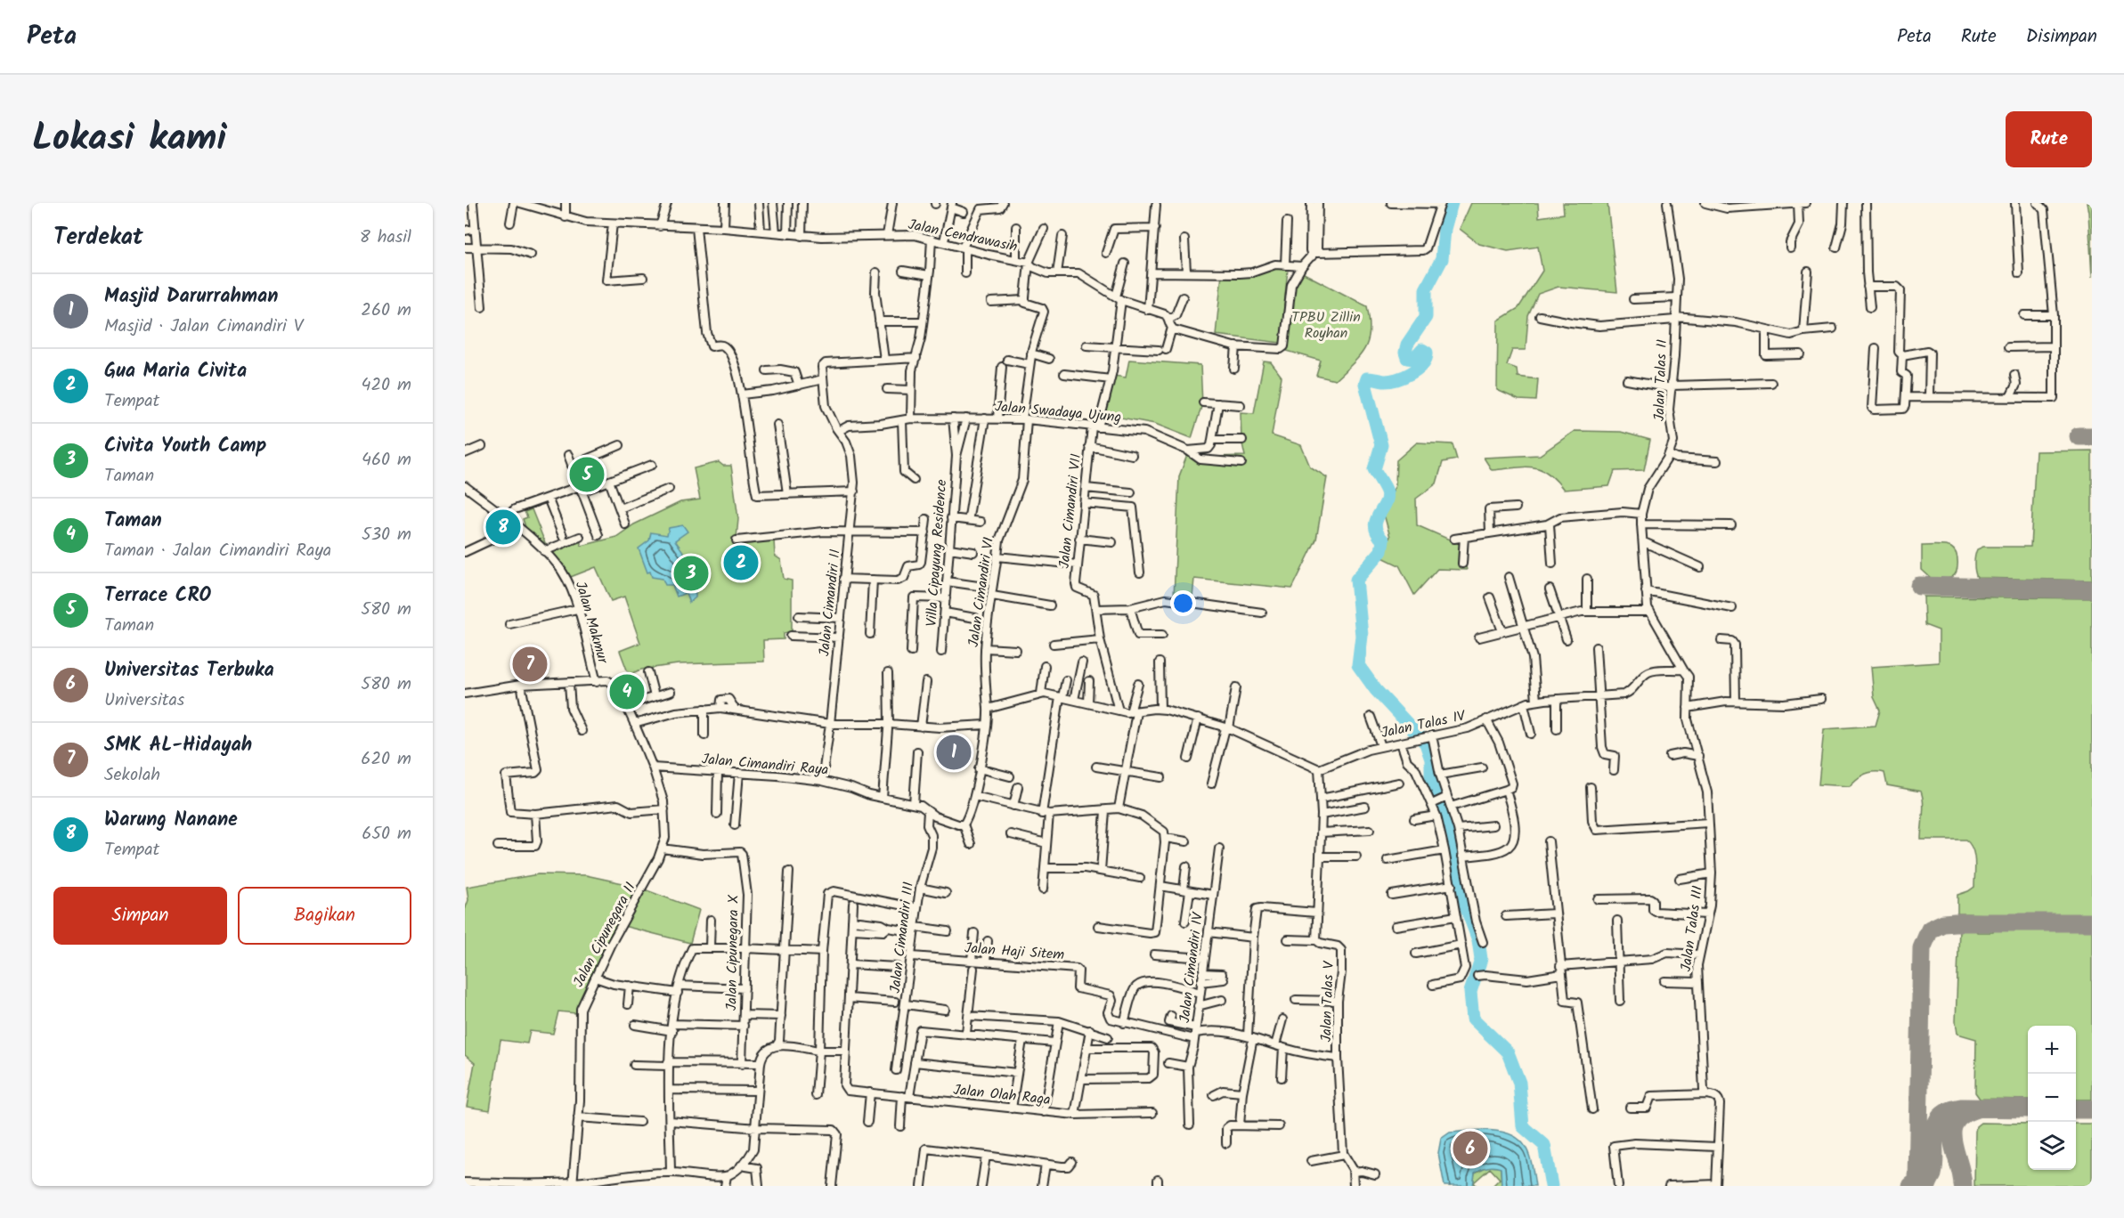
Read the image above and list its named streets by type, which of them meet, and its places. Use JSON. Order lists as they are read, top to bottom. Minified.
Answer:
{"streets":{"street":["Jalan Cendrawasih","Jalan Talas II","Jalan Swadaya Ujung","Jalan Cimandiri VII","Villa Cipayung Residence","Jalan Cimandiri VI","Jalan Cimandiri II","Jalan Makmur","Jalan Talas IV","Jalan Cimandiri Raya","Jalan Talas III","Jalan Cipunegara II","Jalan Cimandiri III","Jalan Haji Sitem","Jalan Cipunegara X","Jalan Cimandiri IV","Jalan Talas V","Jalan Olah Raga"]},"crossings":[["Jalan Cendrawasih","Jalan Cimandiri VII"],["Jalan Talas II","Jalan Talas IV"],["Jalan Talas II","Jalan Talas III"],["Jalan Swadaya Ujung","Jalan Cimandiri VII"],["Jalan Swadaya Ujung","Villa Cipayung Residence"],["Jalan Swadaya Ujung","Jalan Cimandiri VI"],["Jalan Swadaya Ujung","Jalan Cimandiri II"],["Jalan Cimandiri II","Jalan Cimandiri Raya"],["Jalan Talas IV","Jalan Talas III"],["Jalan Talas IV","Jalan Talas V"],["Jalan Cimandiri Raya","Jalan Cipunegara II"],["Jalan Cimandiri Raya","Jalan Cimandiri III"],["Jalan Cipunegara II","Jalan Cipunegara X"],["Jalan Cimandiri III","Jalan Haji Sitem"]],"parks":["TPBU Zillin Royhan"],"page":{"header":"Peta","nav":["Peta","Rute","Disimpan"],"title":"Lokasi kami","buttons":["Rute",["Simpan","Bagikan"]],"heading":["Terdekat","8 hasil"],"list":[{"mark":"1","name":"Masjid Darurrahman","note":"Masjid · Jalan Cimandiri V","value":"260 m"},{"mark":"2","name":"Gua Maria Civita","note":"Tempat","value":"420 m"},{"mark":"3","name":"Civita Youth Camp","note":"Taman","value":"460 m"},{"mark":"4","name":"Taman","note":"Taman · Jalan Cimandiri Raya","value":"530 m"},{"mark":"5","name":"Terrace CRO","note":"Taman","value":"580 m"},{"mark":"6","name":"Universitas Terbuka","note":"Universitas","value":"580 m"},{"mark":"7","name":"SMK AL-Hidayah","note":"Sekolah","value":"620 m"},{"mark":"8","name":"Warung Nanane","note":"Tempat","value":"650 m"}],"pins":["5","8","2","3","7","4","1","6"],"map_buttons":["+","−"]}}
